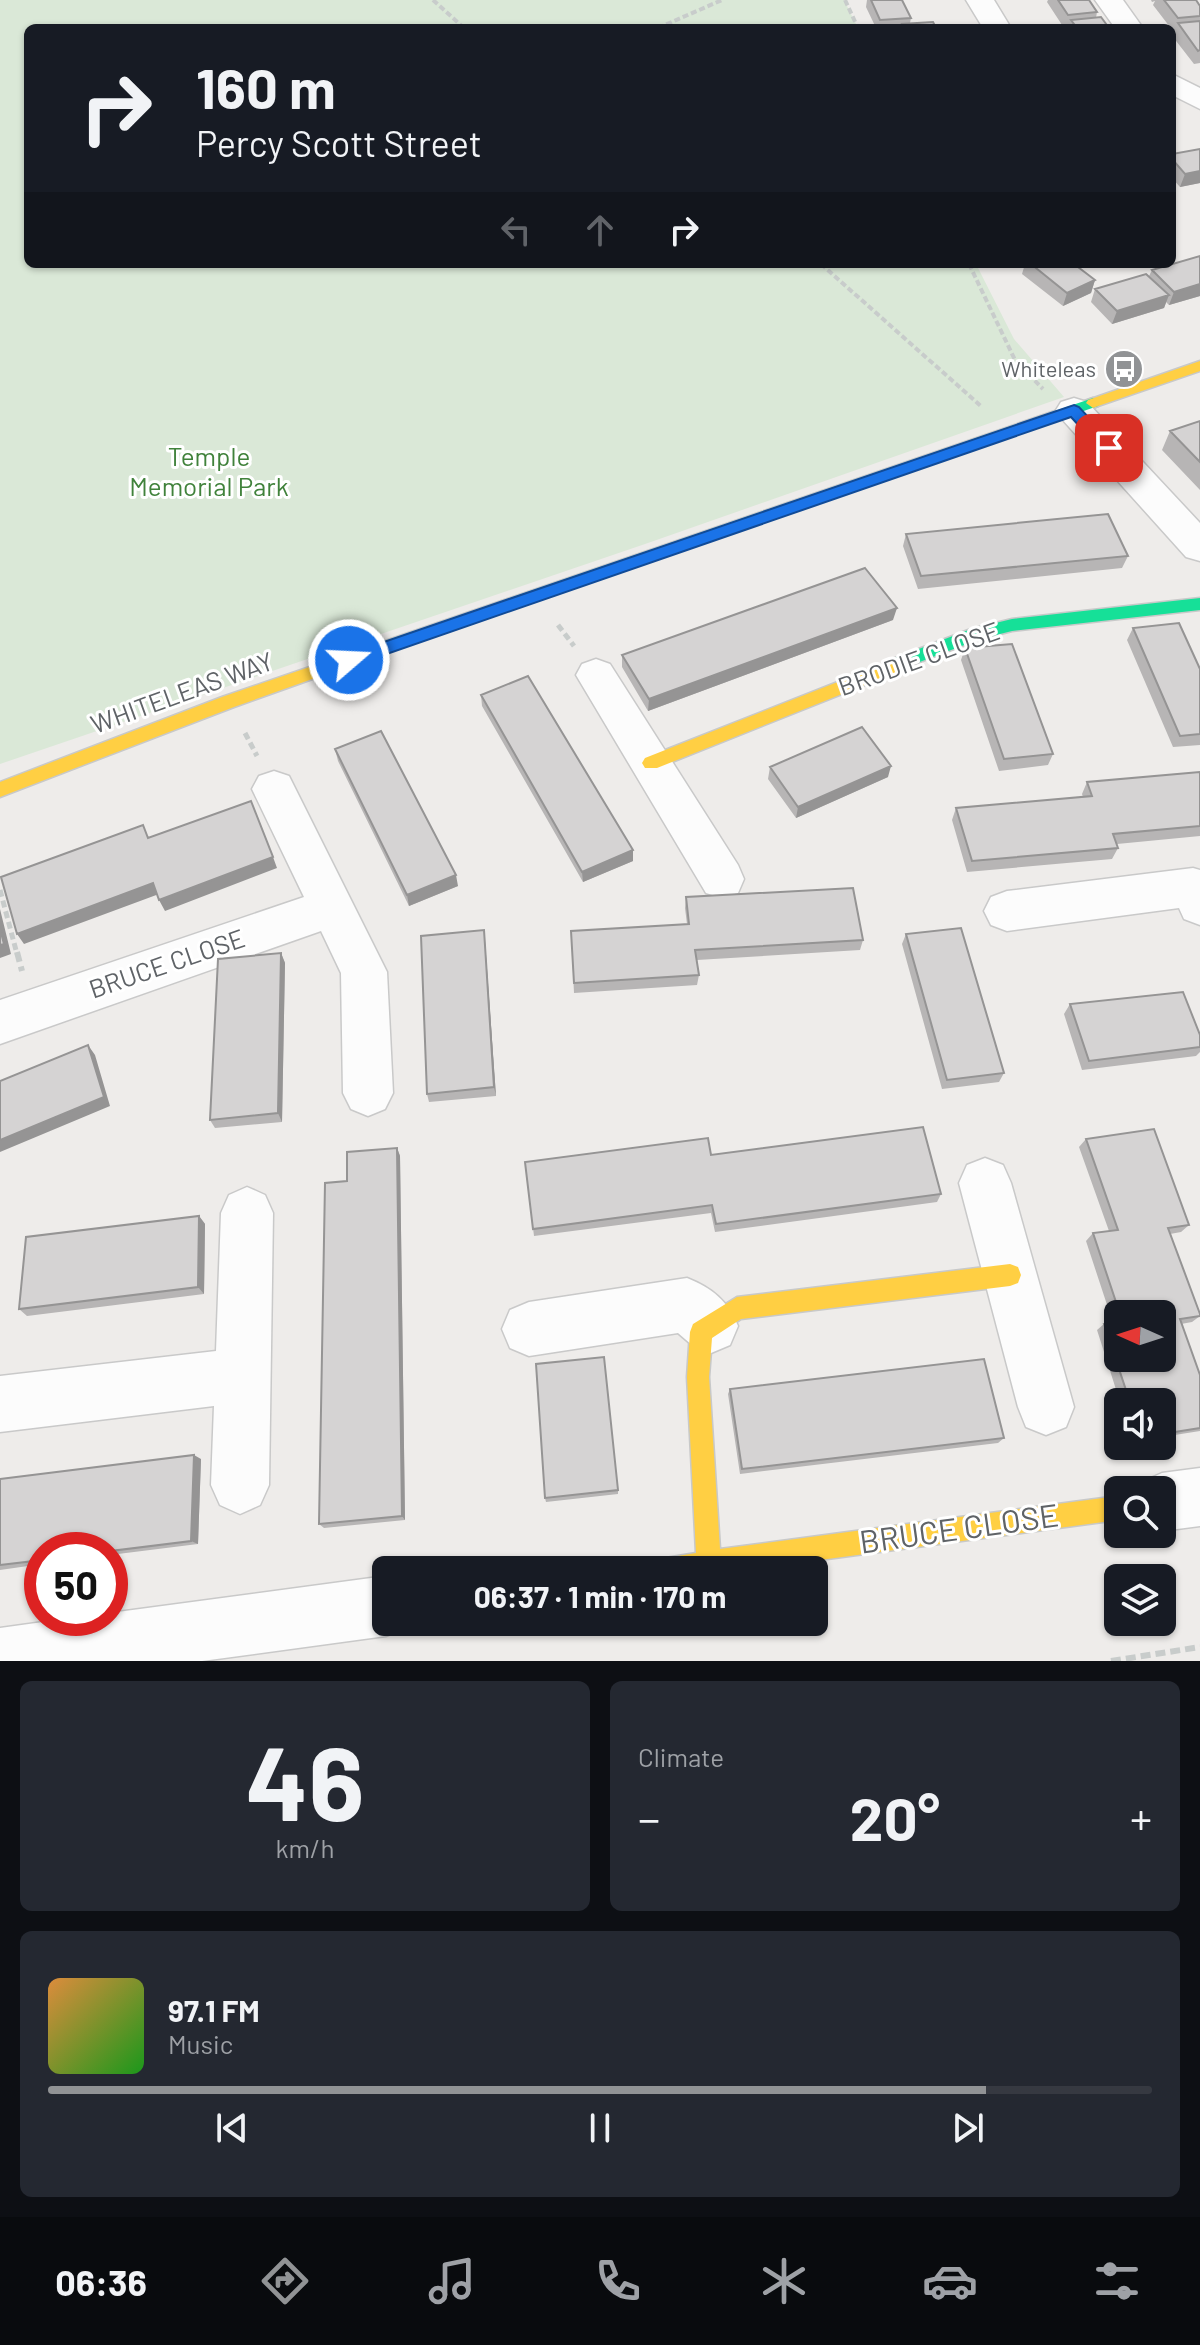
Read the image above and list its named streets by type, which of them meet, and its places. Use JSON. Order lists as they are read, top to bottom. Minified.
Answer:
{"streets":{"main road":["BRODIE CLOSE","WHITELEAS WAY","BRUCE CLOSE"]},"parks":["Temple Memorial Park"],"places":{"bus stop":["Whiteleas"]},"north":"left","page":{"turn":["160 m","Percy Scott Street"],"limit":"50","trip":"06:37 · 1 min · 170 m","tile":[["46","km/h"],"Climate"],"heat":["−","20°","+"],"song":["97.1 FM","Music"],"tabs":"06:36"}}
